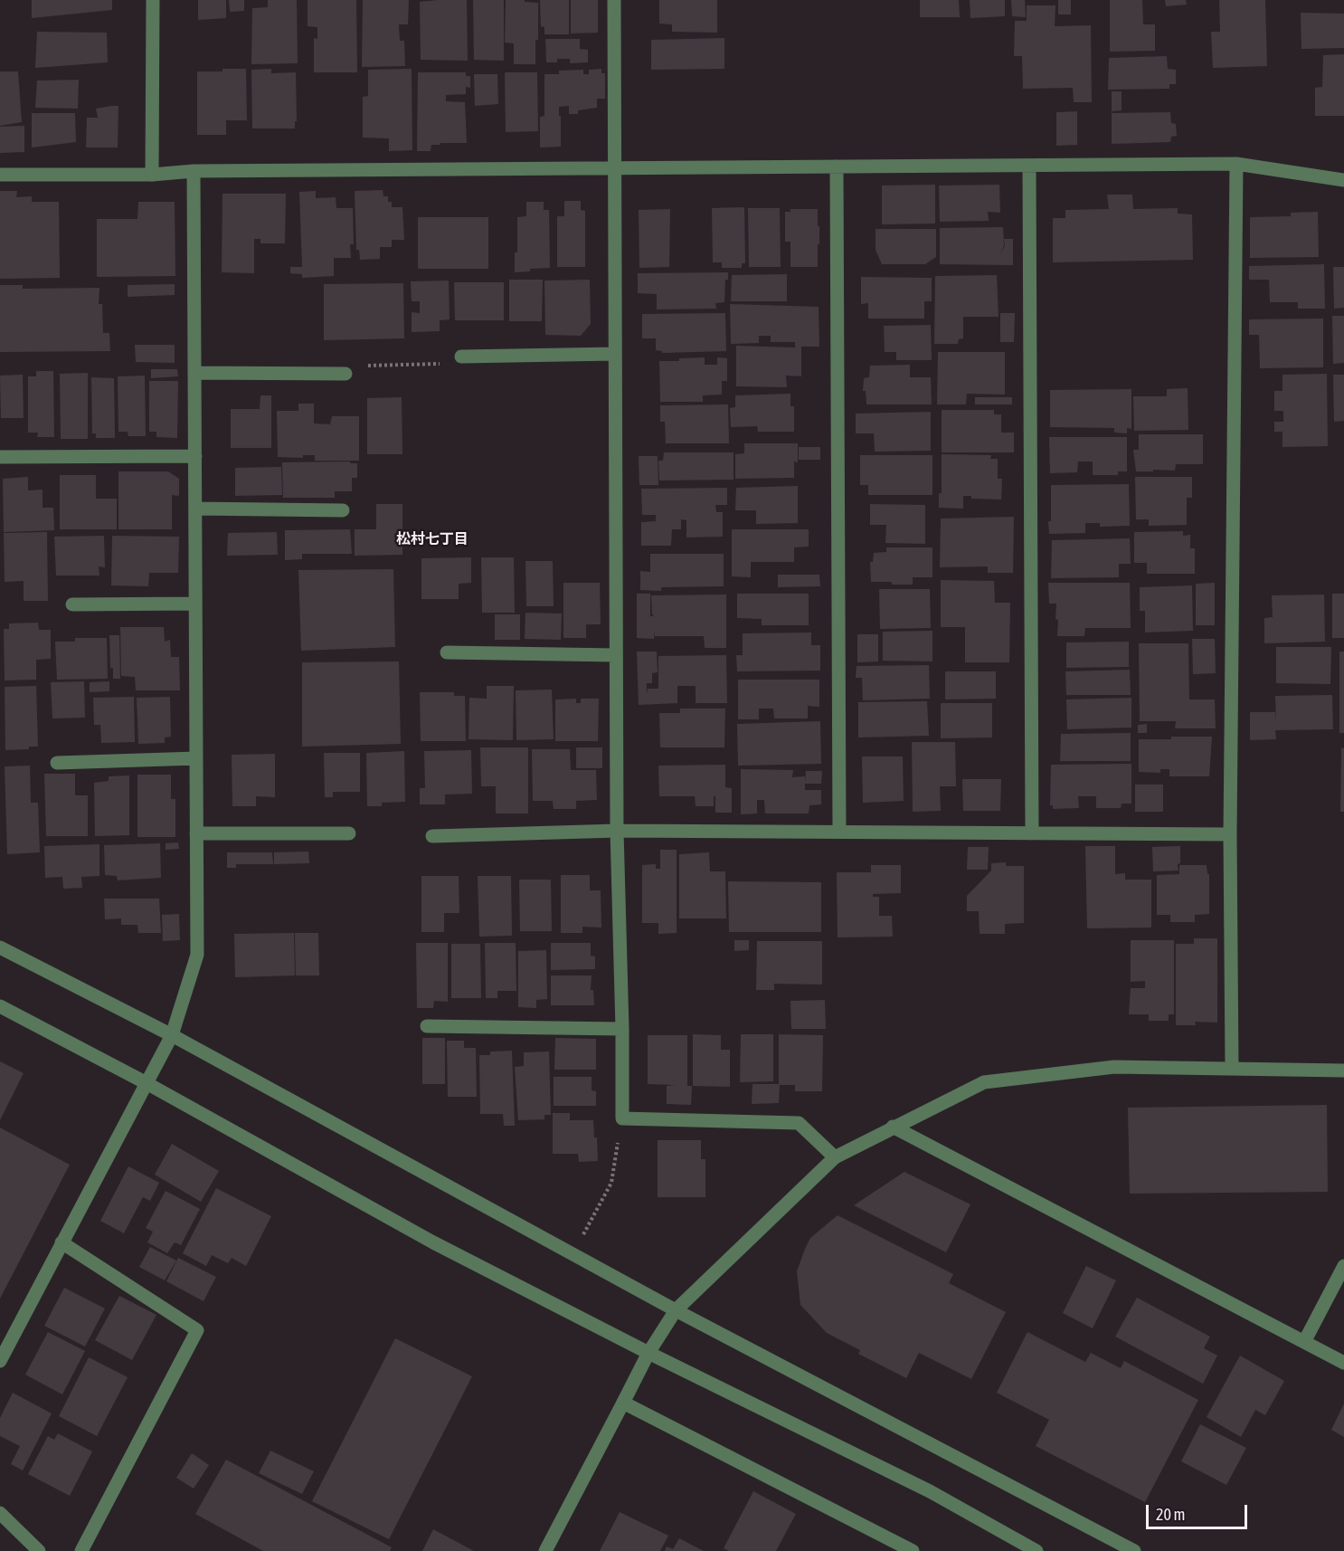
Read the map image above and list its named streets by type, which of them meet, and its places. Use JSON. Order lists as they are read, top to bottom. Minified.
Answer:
{"districts":["松村七丁目"],"scale_bar":"20 m"}
